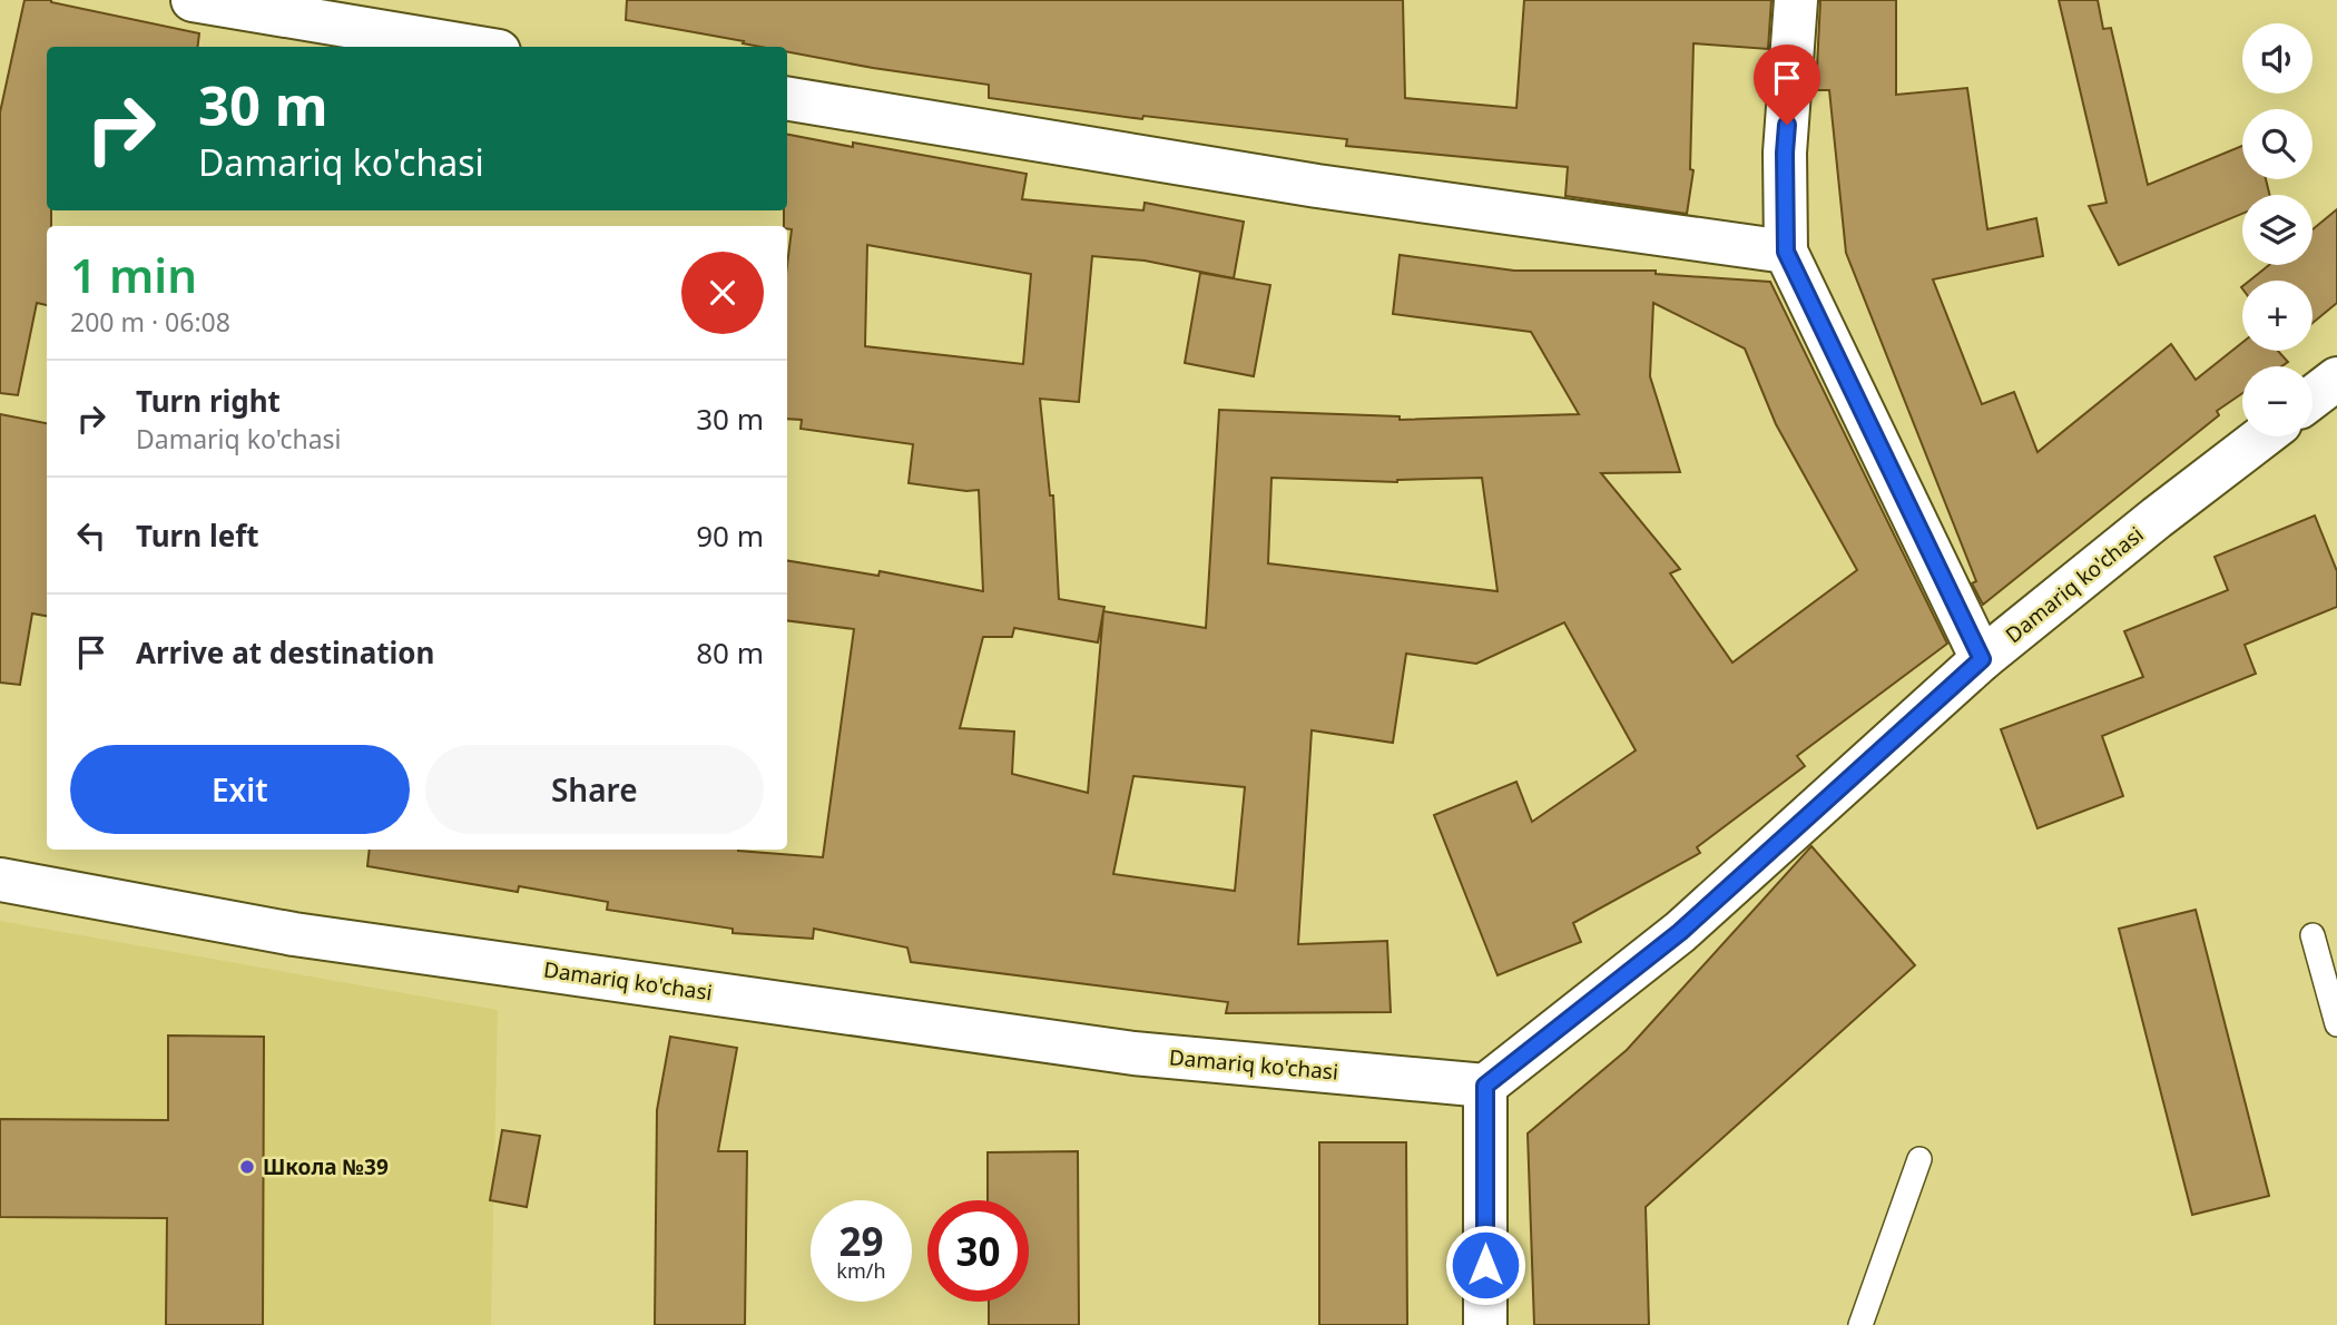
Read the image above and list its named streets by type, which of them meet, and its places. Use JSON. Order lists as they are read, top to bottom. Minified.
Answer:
{"streets":{"street":["Damariq ko'chasi"]},"places":["Школа №39"],"page":{"map_buttons":["+","−"],"turn":["30 m","Damariq ko'chasi"],"heading":["1 min","200 m · 06:08"],"list":[{"name":"Turn right","note":"Damariq ko'chasi","value":"30 m"},{"name":"Turn left","value":"90 m"},{"name":"Arrive at destination","value":"80 m"}],"buttons":["Exit","Share"],"speed":"29 km/h","limit":"30"}}
